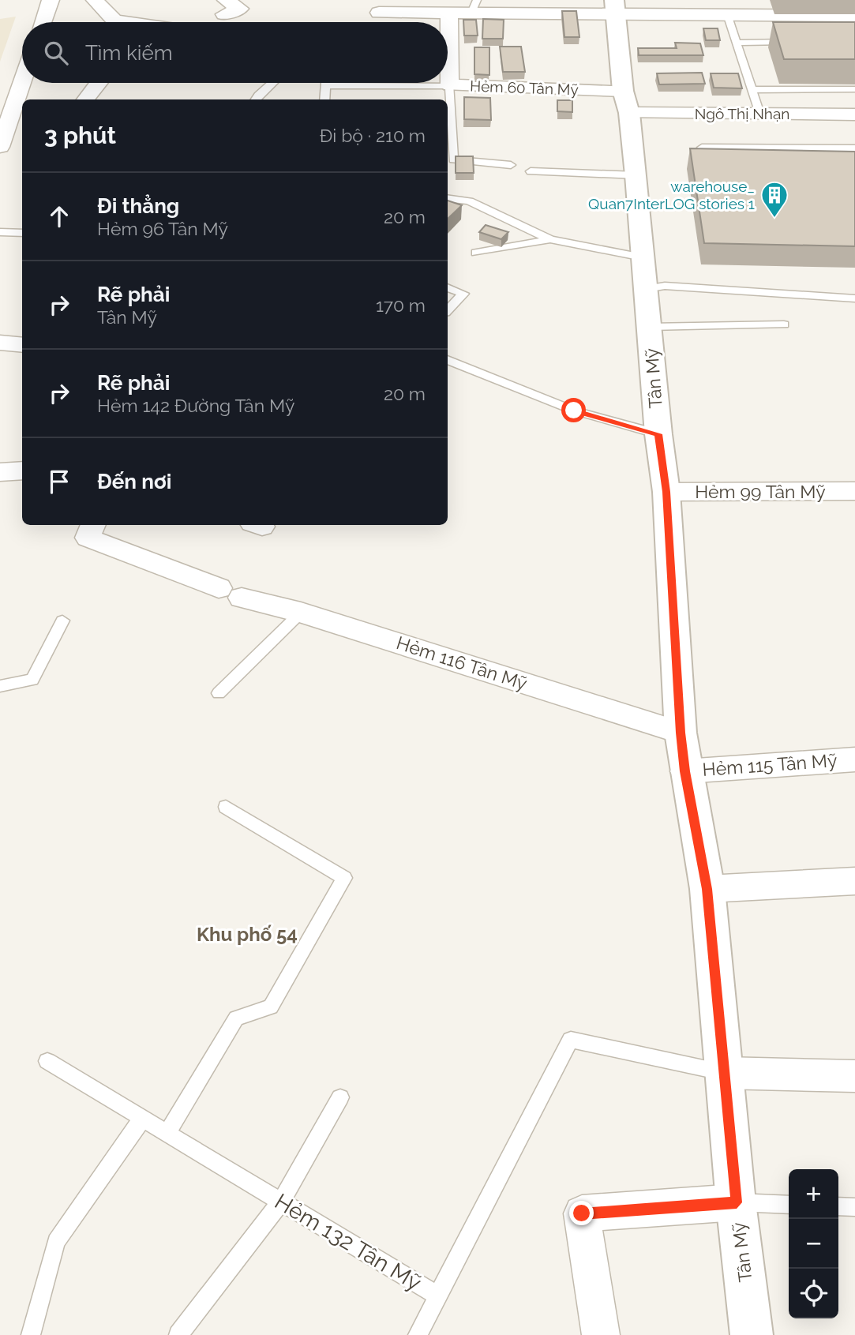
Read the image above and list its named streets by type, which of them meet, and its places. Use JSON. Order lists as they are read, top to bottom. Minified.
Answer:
{"streets":{"street":["Hẻm 60 Tân Mỹ","Ngô Thị Nhạn","Tân Mỹ","Hẻm 99 Tân Mỹ","Hẻm 116 Tân Mỹ","Hẻm 115 Tân Mỹ"],"lane":["Hẻm 132 Tân Mỹ"]},"crossings":[["Hẻm 60 Tân Mỹ","Ngô Thị Nhạn"],["Hẻm 60 Tân Mỹ","Tân Mỹ"],["Ngô Thị Nhạn","Tân Mỹ"],["Tân Mỹ","Hẻm 99 Tân Mỹ"],["Tân Mỹ","Hẻm 116 Tân Mỹ"],["Tân Mỹ","Hẻm 115 Tân Mỹ"],["Tân Mỹ","Hẻm 132 Tân Mỹ"]],"districts":["Khu phố 54"],"places":{"building":["warehouse_ Quan7InterLOG stories 1"]},"page":{"search":"Tìm kiếm","heading":["3 phút","Đi bộ · 210 m"],"list":[["Đi thẳng","Hẻm 96 Tân Mỹ","20 m"],["Rẽ phải","Tân Mỹ","170 m"],["Rẽ phải","Hẻm 142 Đường Tân Mỹ","20 m"],"Đến nơi"],"map_buttons":["+","−"]}}
